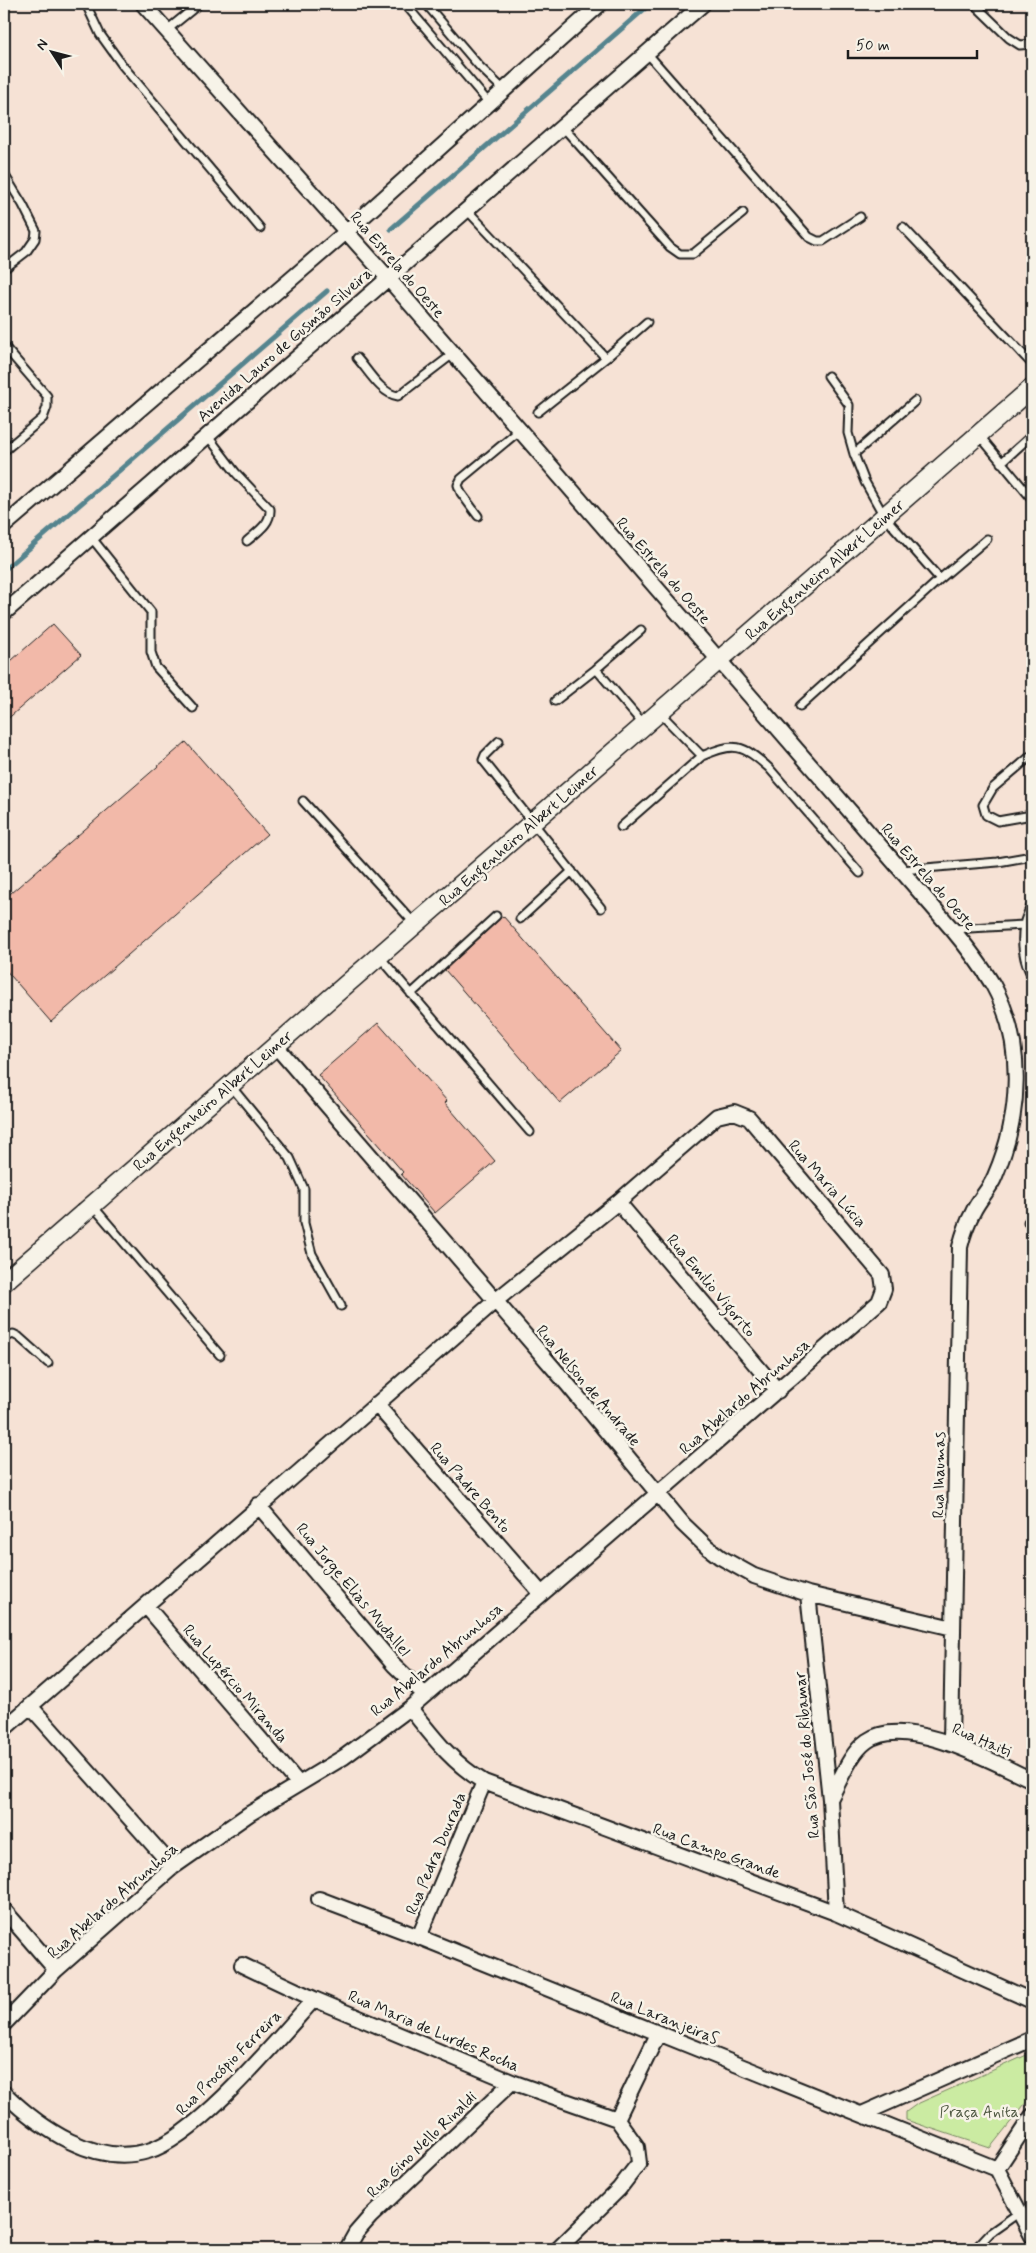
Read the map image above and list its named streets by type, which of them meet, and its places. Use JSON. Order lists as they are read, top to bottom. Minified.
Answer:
{"streets":{"street":["Rua Estrela do Oeste","Avenida Lauro de Gusmão Silveira","Rua Engenheiro Albert Leimer","Rua Maria Lúcia","Rua Emilio Vigorito","Rua Nelson de Andrade","Rua Abelardo Abrunhosa","Rua Ihaumas","Rua Padre Bento","Rua Jorge Elias Mudallel","Rua Lupércio Miranda","Rua Haiti","Rua São José do Ribamar","Rua Campo Grande","Rua Pedra Dourada","Rua LaranjeiraS","Rua Maria de Lurdes Rocha","Rua Procópio Ferreira","Rua Gino Nello Rinaldi"]},"crossings":[["Rua Estrela do Oeste","Avenida Lauro de Gusmão Silveira"],["Rua Estrela do Oeste","Rua Engenheiro Albert Leimer"],["Rua Estrela do Oeste","Rua Ihaumas"],["Rua Engenheiro Albert Leimer","Rua Nelson de Andrade"],["Rua Maria Lúcia","Rua Emilio Vigorito"],["Rua Maria Lúcia","Rua Abelardo Abrunhosa"],["Rua Emilio Vigorito","Rua Abelardo Abrunhosa"],["Rua Nelson de Andrade","Rua Abelardo Abrunhosa"],["Rua Nelson de Andrade","Rua Ihaumas"],["Rua Nelson de Andrade","Rua São José do Ribamar"],["Rua Abelardo Abrunhosa","Rua Padre Bento"],["Rua Abelardo Abrunhosa","Rua Jorge Elias Mudallel"],["Rua Abelardo Abrunhosa","Rua Lupércio Miranda"],["Rua Abelardo Abrunhosa","Rua Campo Grande"],["Rua Ihaumas","Rua Haiti"],["Rua Haiti","Rua São José do Ribamar"],["Rua São José do Ribamar","Rua Campo Grande"],["Rua Campo Grande","Rua Pedra Dourada"],["Rua Pedra Dourada","Rua LaranjeiraS"],["Rua Maria de Lurdes Rocha","Rua Procópio Ferreira"],["Rua Maria de Lurdes Rocha","Rua Gino Nello Rinaldi"]],"parks":["Praça Anita"],"scale_bar":"50 m","north":"top left"}
